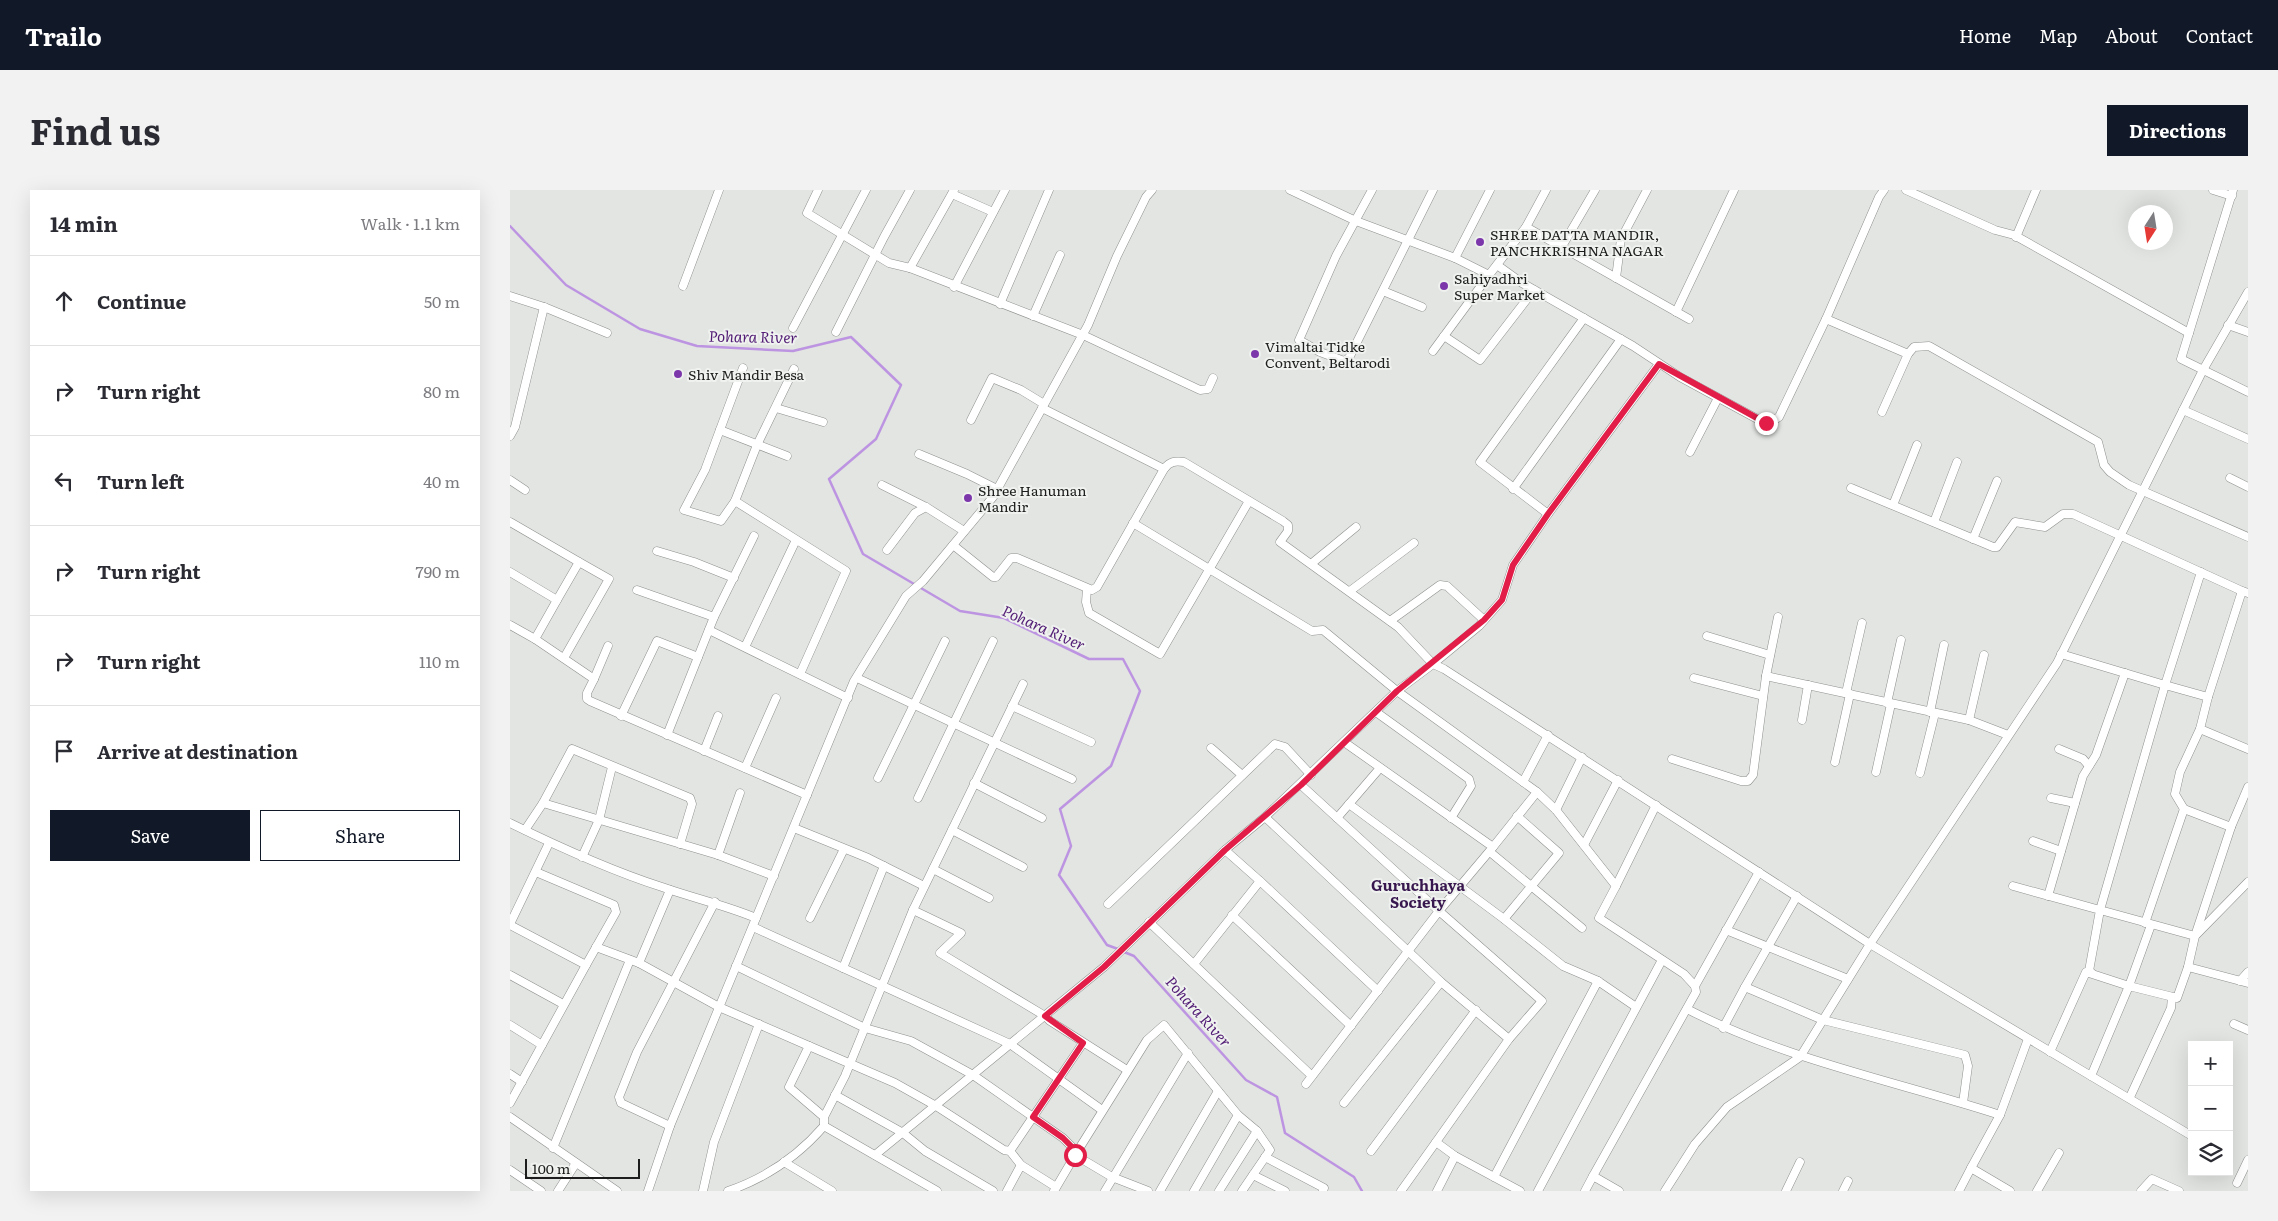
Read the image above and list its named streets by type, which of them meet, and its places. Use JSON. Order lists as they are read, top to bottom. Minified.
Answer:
{"districts":["Guruchhaya Society"],"water":["Pohara River"],"places":["SHREE DATTA MANDIR, PANCHKRISHNA NAGAR","Sahiyadhri Super Market","Vimaltai Tidke Convent, Beltarodi","Shiv Mandir Besa","Shree Hanuman Mandir"],"scale_bar":"100 m","north":"bottom","page":{"header":"Trailo","nav":["Home","Map","About","Contact"],"title":"Find us","buttons":["Directions",["Save","Share"]],"heading":["14 min","Walk · 1.1 km"],"list":[["Continue","50 m"],["Turn right","80 m"],["Turn left","40 m"],["Turn right","790 m"],["Turn right","110 m"],"Arrive at destination"],"map_buttons":["+","−"],"scale":"100 m"}}
